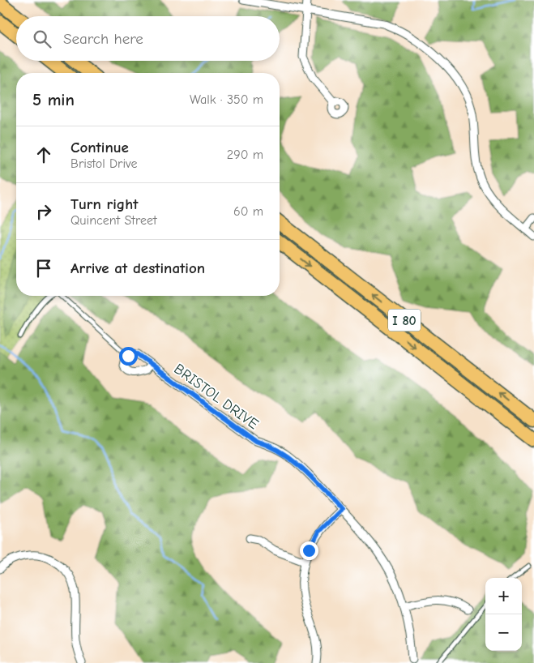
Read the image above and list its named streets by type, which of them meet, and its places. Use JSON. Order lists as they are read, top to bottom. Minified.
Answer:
{"streets":{"highway":["I 80"],"street":["BRISTOL DRIVE"]},"page":{"search":"Search here","heading":["5 min","Walk · 350 m"],"list":[["Continue","Bristol Drive","290 m"],["Turn right","Quincent Street","60 m"],"Arrive at destination"],"map_buttons":["+","−"]}}
